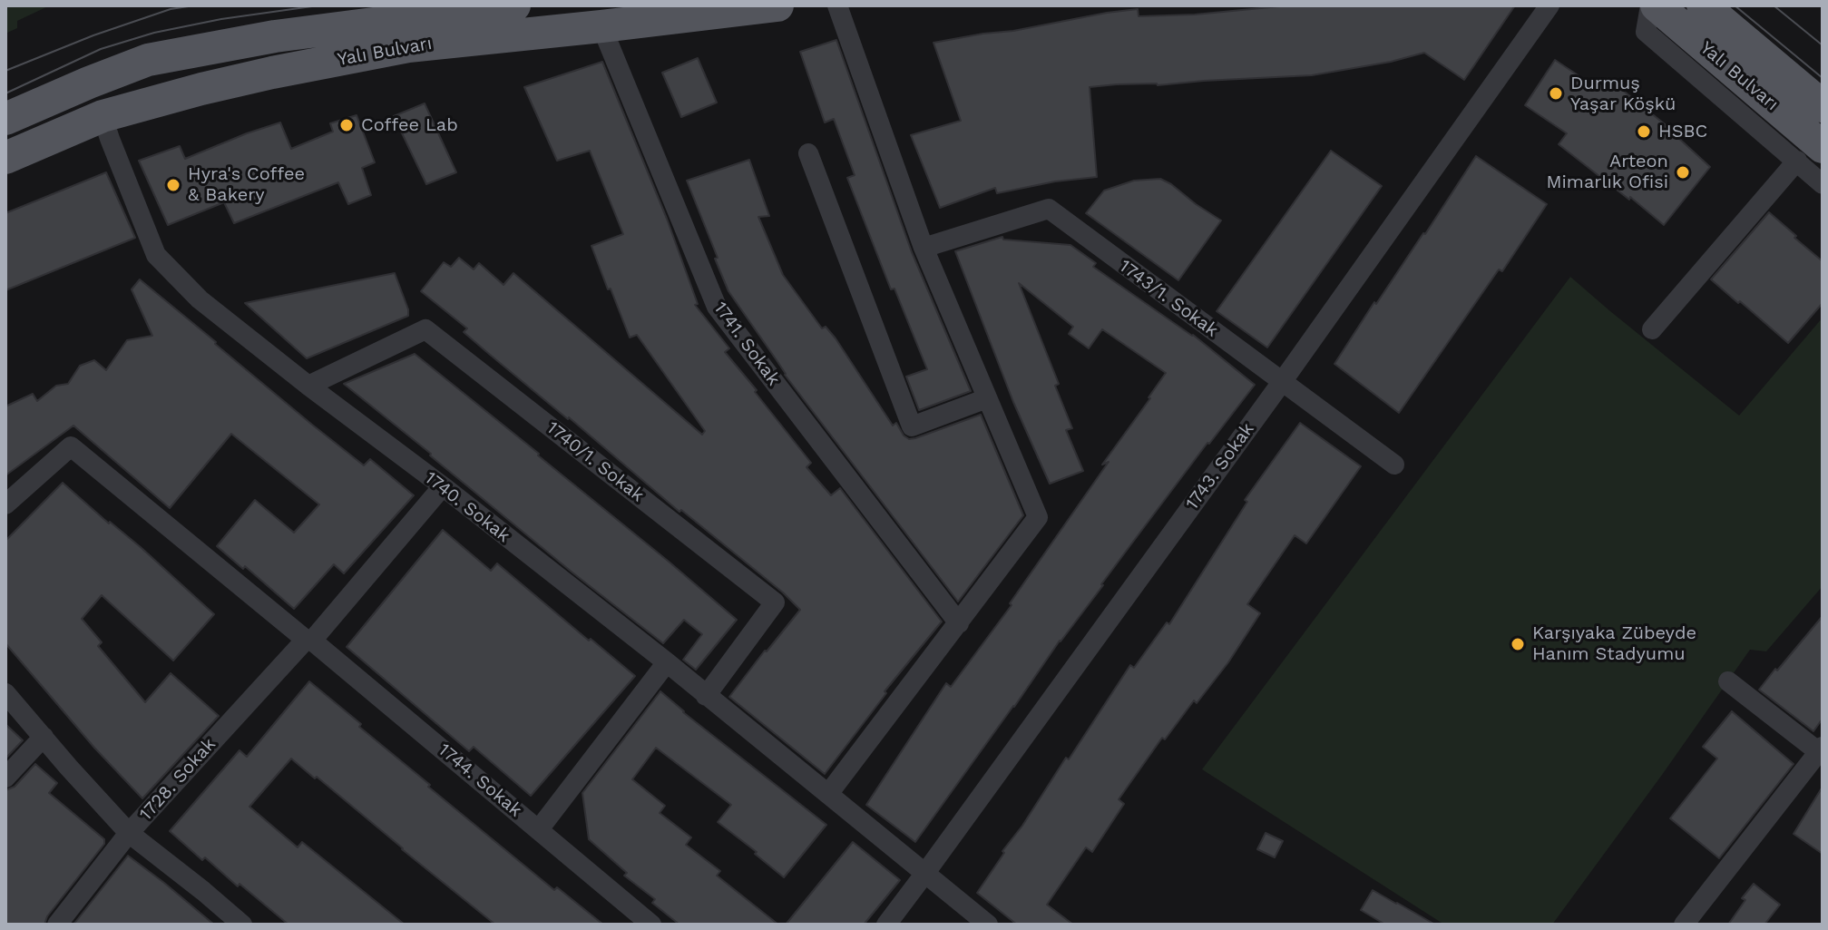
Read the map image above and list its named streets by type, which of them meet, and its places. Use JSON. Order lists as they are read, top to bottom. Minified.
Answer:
{"streets":{"main road":["Yalı Bulvarı","1740. Sokak"],"street":["1743/1. Sokak","1741. Sokak","1740/1. Sokak","1743. Sokak","1728. Sokak","1744. Sokak"]},"crossings":[["Yalı Bulvarı","1741. Sokak"],["Yalı Bulvarı","1740. Sokak"],["1743/1. Sokak","1743. Sokak"],["1740/1. Sokak","1740. Sokak"],["1743. Sokak","1740. Sokak"],["1740. Sokak","1728. Sokak"],["1728. Sokak","1744. Sokak"]],"places":["Durmuş Yaşar Köşkü","Coffee Lab","HSBC","Arteon Mimarlık Ofisi","Hyra's Coffee & Bakery","Karşıyaka Zübeyde Hanım Stadyumu"]}
